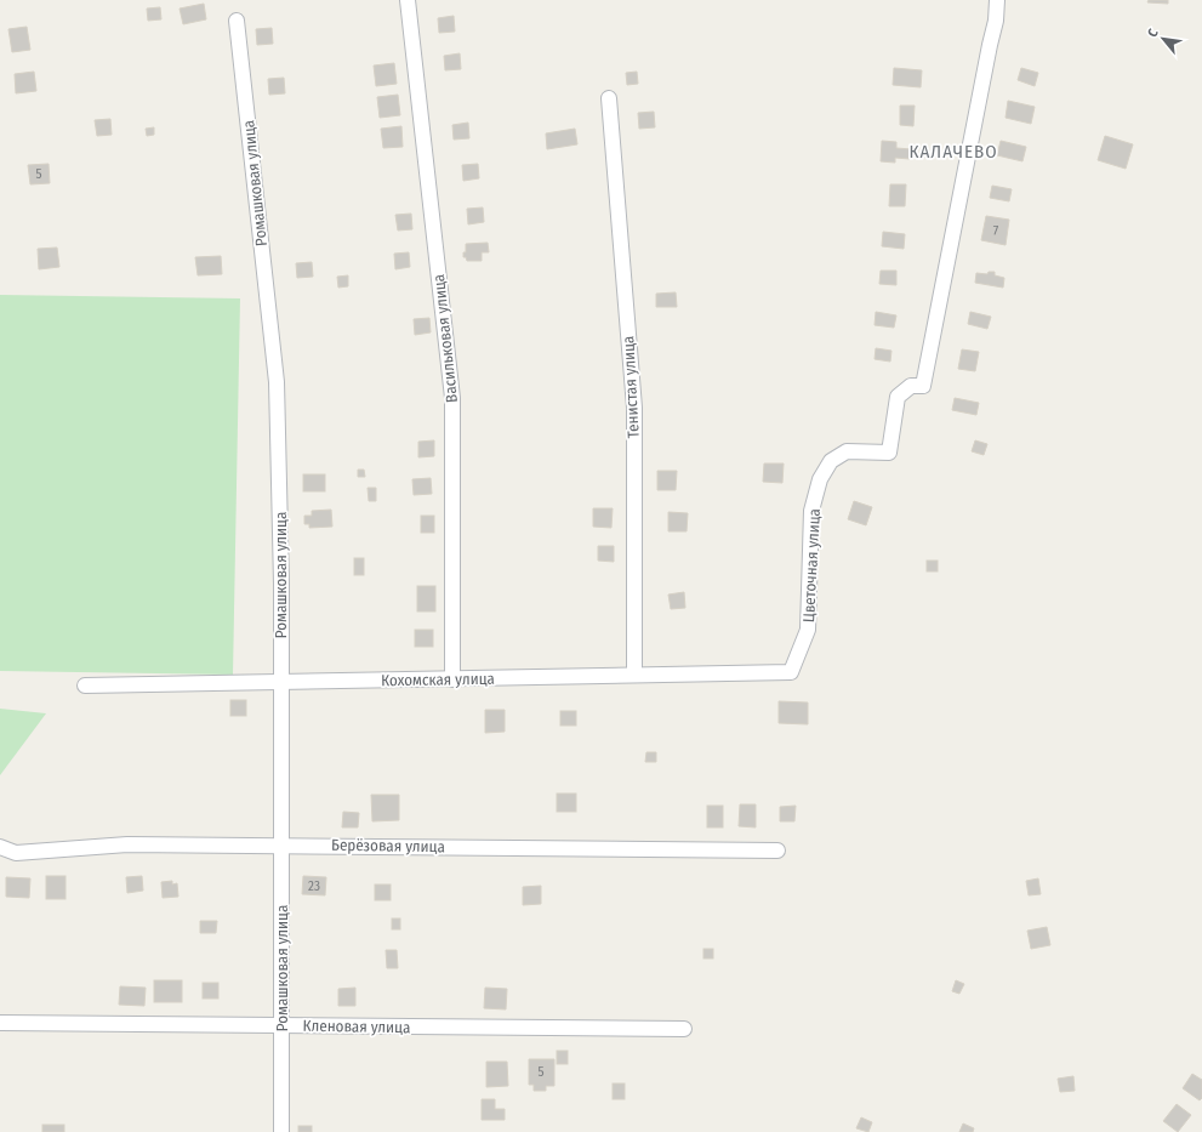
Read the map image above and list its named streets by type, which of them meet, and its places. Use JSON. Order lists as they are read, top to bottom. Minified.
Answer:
{"streets":{"street":["Ромашковая улица","Васильковая улица","Тенистая улица","Цветочная улица","Кохомская улица","Берёзовая улица","Кленовая улица"]},"crossings":[["Ромашковая улица","Кохомская улица"],["Ромашковая улица","Берёзовая улица"],["Ромашковая улица","Кленовая улица"],["Васильковая улица","Кохомская улица"],["Тенистая улица","Кохомская улица"],["Цветочная улица","Кохомская улица"]],"districts":["КАЛАЧЕВО"],"house_numbers":["5","7","23","5"],"north":"top left"}
